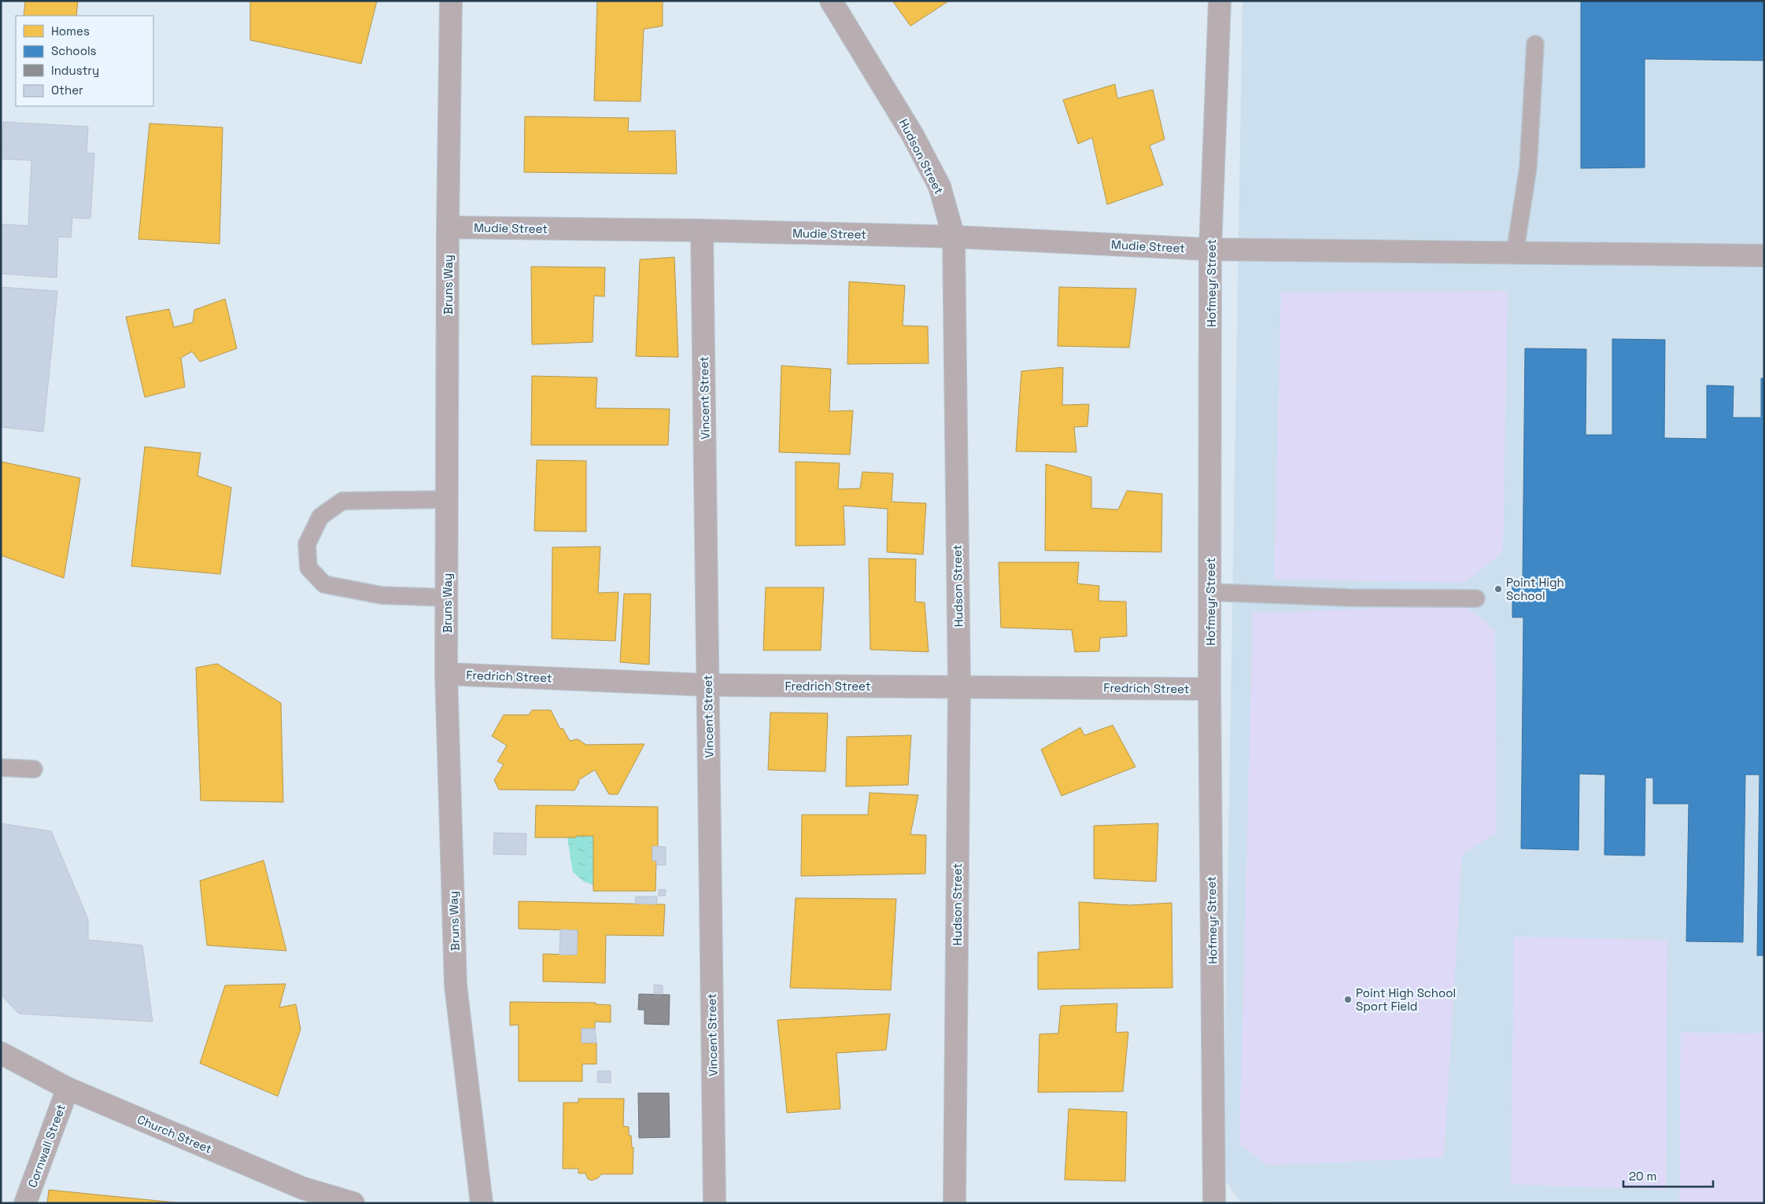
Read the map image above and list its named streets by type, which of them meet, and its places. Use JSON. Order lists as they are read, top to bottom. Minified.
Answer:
{"streets":{"street":["Hudson Street","Mudie Street","Hofmeyr Street","Bruns Way","Vincent Street","Fredrich Street","Church Street","Cornwall Street"]},"crossings":[["Hudson Street","Mudie Street"],["Hudson Street","Fredrich Street"],["Mudie Street","Hofmeyr Street"],["Mudie Street","Bruns Way"],["Mudie Street","Vincent Street"],["Hofmeyr Street","Fredrich Street"],["Bruns Way","Fredrich Street"],["Vincent Street","Fredrich Street"],["Church Street","Cornwall Street"]],"places":["Point High School","Point High School Sport Field"],"legend":["Homes","Schools","Industry","Other"],"scale_bar":"20 m"}
